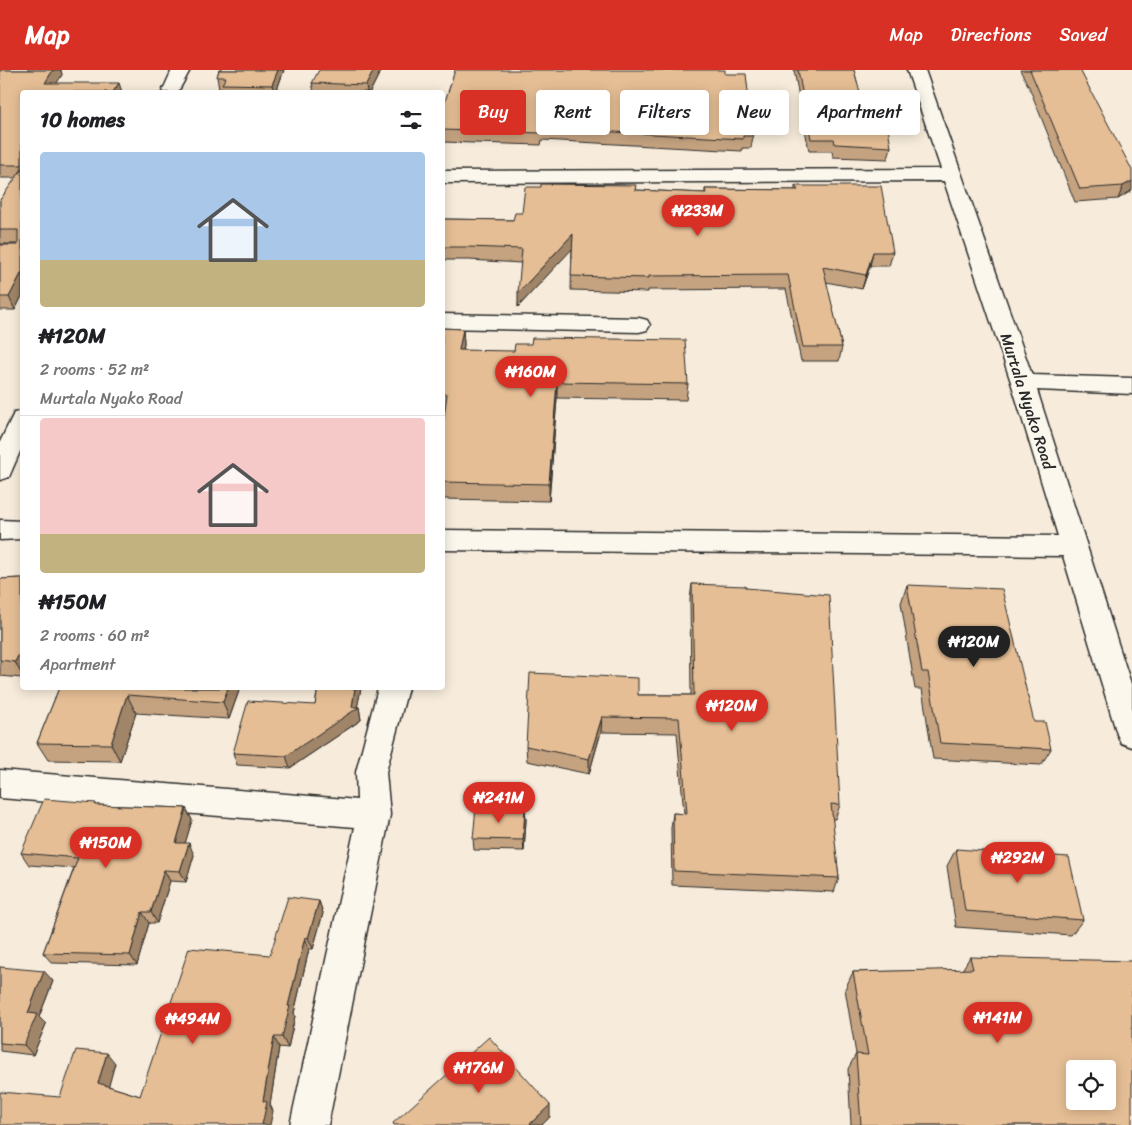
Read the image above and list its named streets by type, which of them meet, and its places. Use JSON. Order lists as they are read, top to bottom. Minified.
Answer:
{"streets":{"street":["Murtala Nyako Road"]},"page":{"header":"Map","nav":["Map","Directions","Saved"],"chip":["Buy","Rent","Filters","New","Apartment"],"heading":"10 homes","list":[{"name":"₦120M","note":"2 rooms · 52 m² · Murtala Nyako Road"},{"name":"₦150M","note":"2 rooms · 60 m² · Apartment"}],"price":["₦233M","₦160M","₦120M","₦120M","₦241M","₦150M","₦292M","₦141M","₦494M","₦176M"]}}
